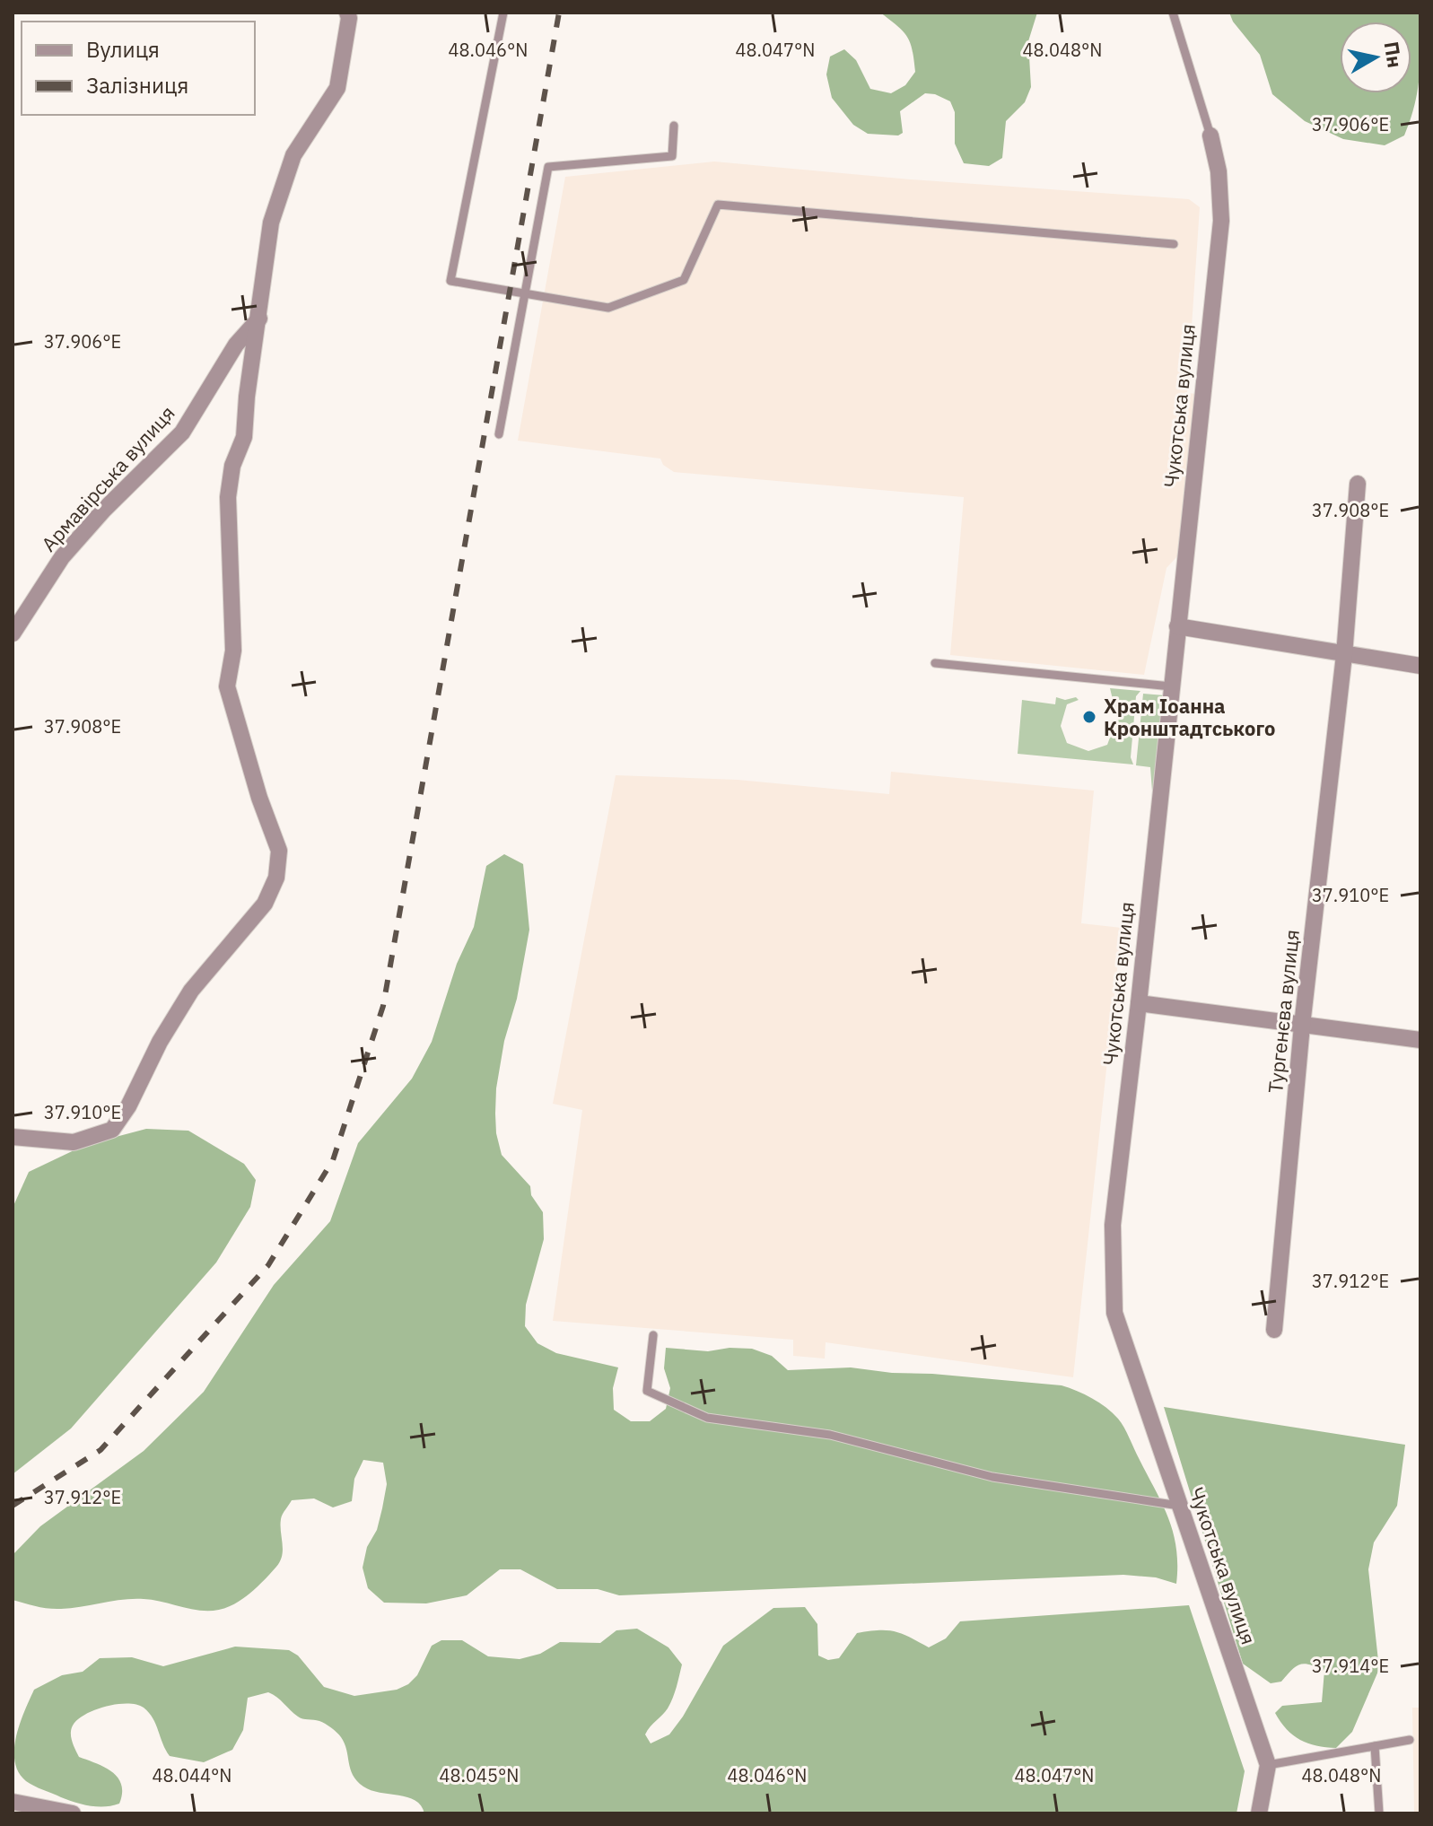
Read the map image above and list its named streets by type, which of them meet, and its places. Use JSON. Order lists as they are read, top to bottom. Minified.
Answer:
{"streets":{"street":["Чукотська вулиця","Армавірська вулиця","Тургенєва вулиця"]},"places":["Храм Іоанна Кронштадтського"],"legend":["Вулиця","Залізниця"],"north":"right","coordinates":["48.046°N","48.047°N","48.048°N","37.906°E","37.908°E","37.910°E","37.912°E","37.914°E","48.044°N","48.045°N"]}
